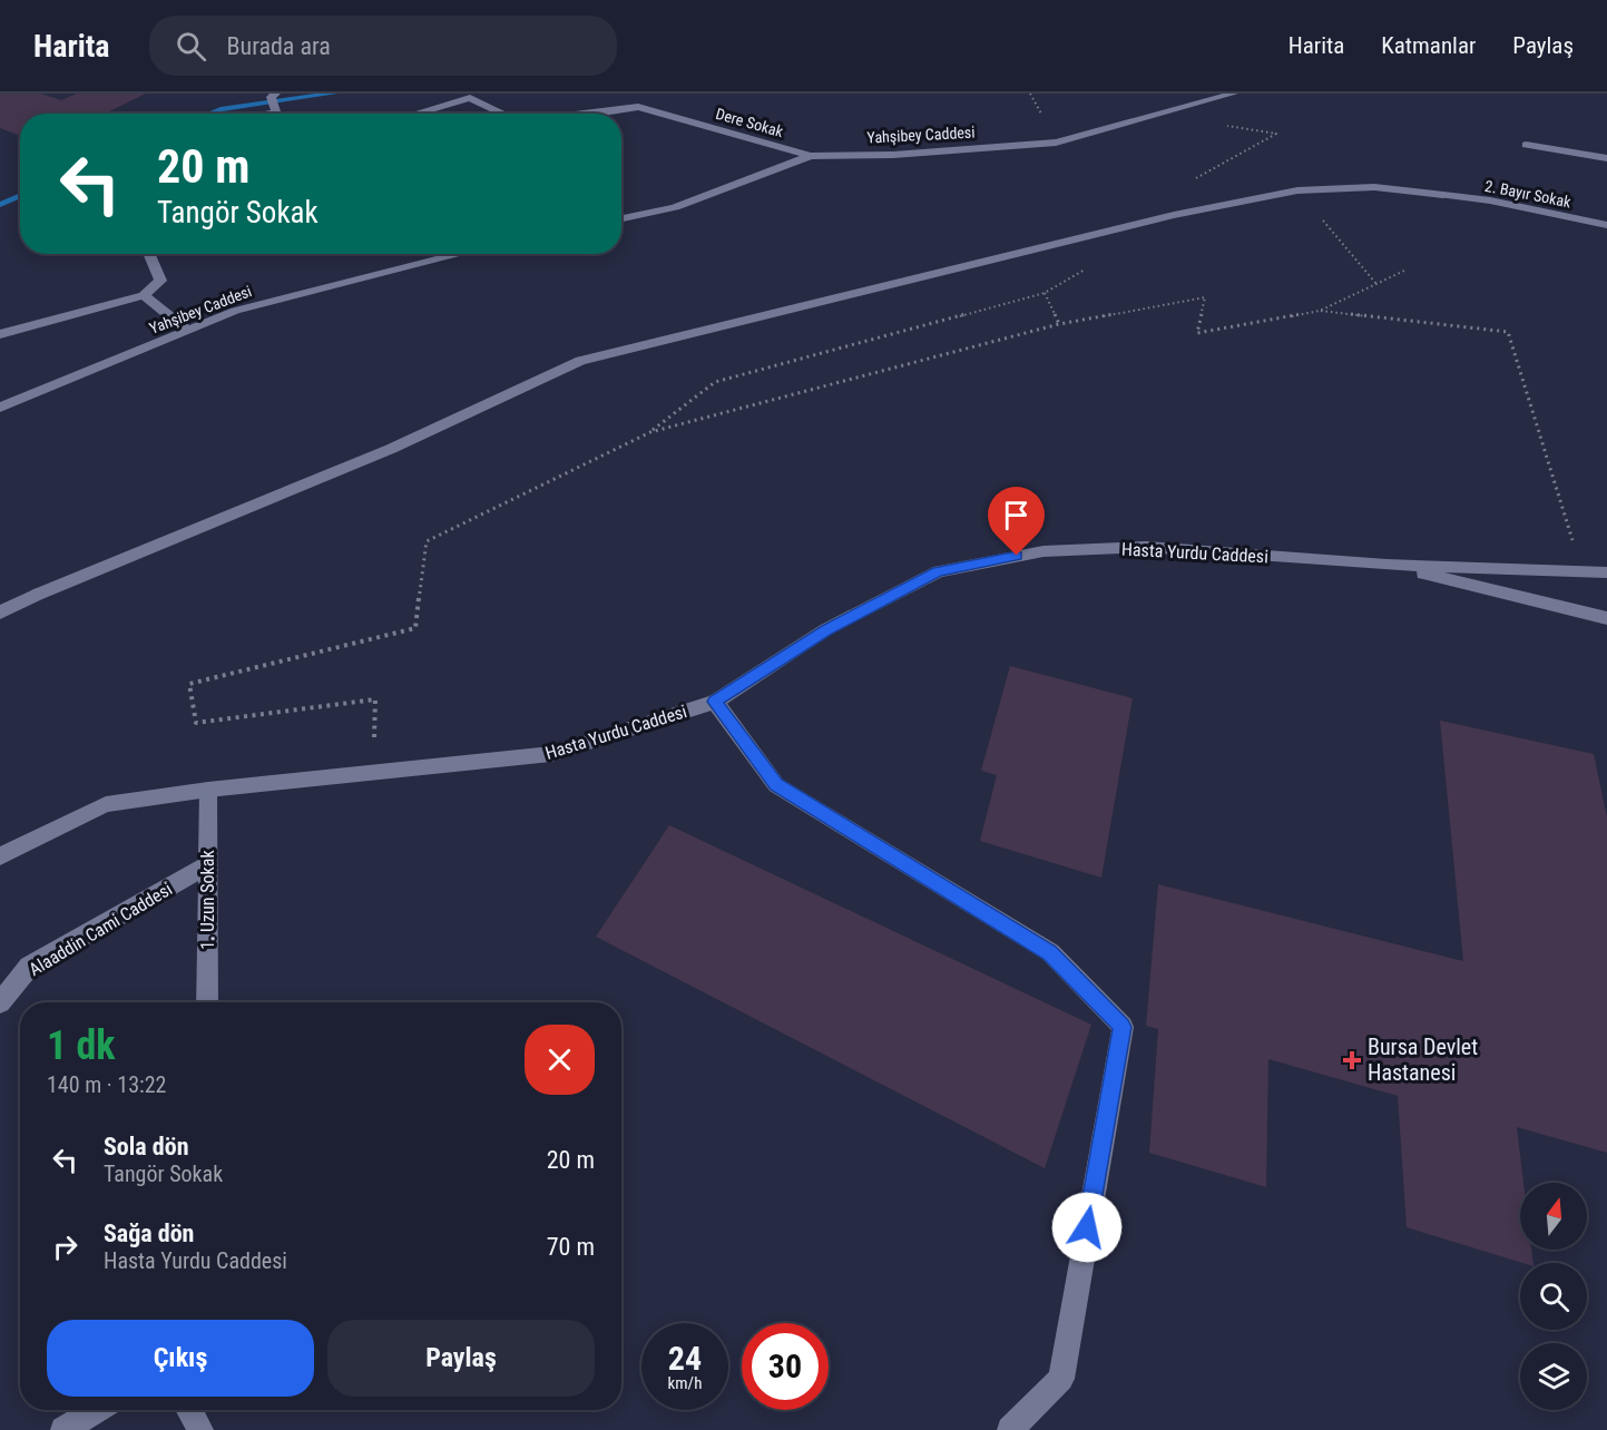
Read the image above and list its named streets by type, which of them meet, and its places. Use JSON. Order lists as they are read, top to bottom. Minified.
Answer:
{"streets":{"street":["Dere Sokak","Yahşibey Caddesi","2. Bayır Sokak","Hasta Yurdu Caddesi","1. Uzun Sokak","Alaaddin Cami Caddesi"]},"crossings":[["Dere Sokak","Yahşibey Caddesi"],["Hasta Yurdu Caddesi","1. Uzun Sokak"],["1. Uzun Sokak","Alaaddin Cami Caddesi"]],"places":{"health":["Bursa Devlet Hastanesi"]},"north":"top","page":{"header":"Harita","search":"Burada ara","nav":["Harita","Katmanlar","Paylaş"],"turn":["20 m","Tangör Sokak"],"heading":["1 dk","140 m · 13:22"],"list":[{"name":"Sola dön","note":"Tangör Sokak","value":"20 m"},{"name":"Sağa dön","note":"Hasta Yurdu Caddesi","value":"70 m"}],"buttons":["Çıkış","Paylaş"],"speed":"24 km/h","limit":"30"}}
